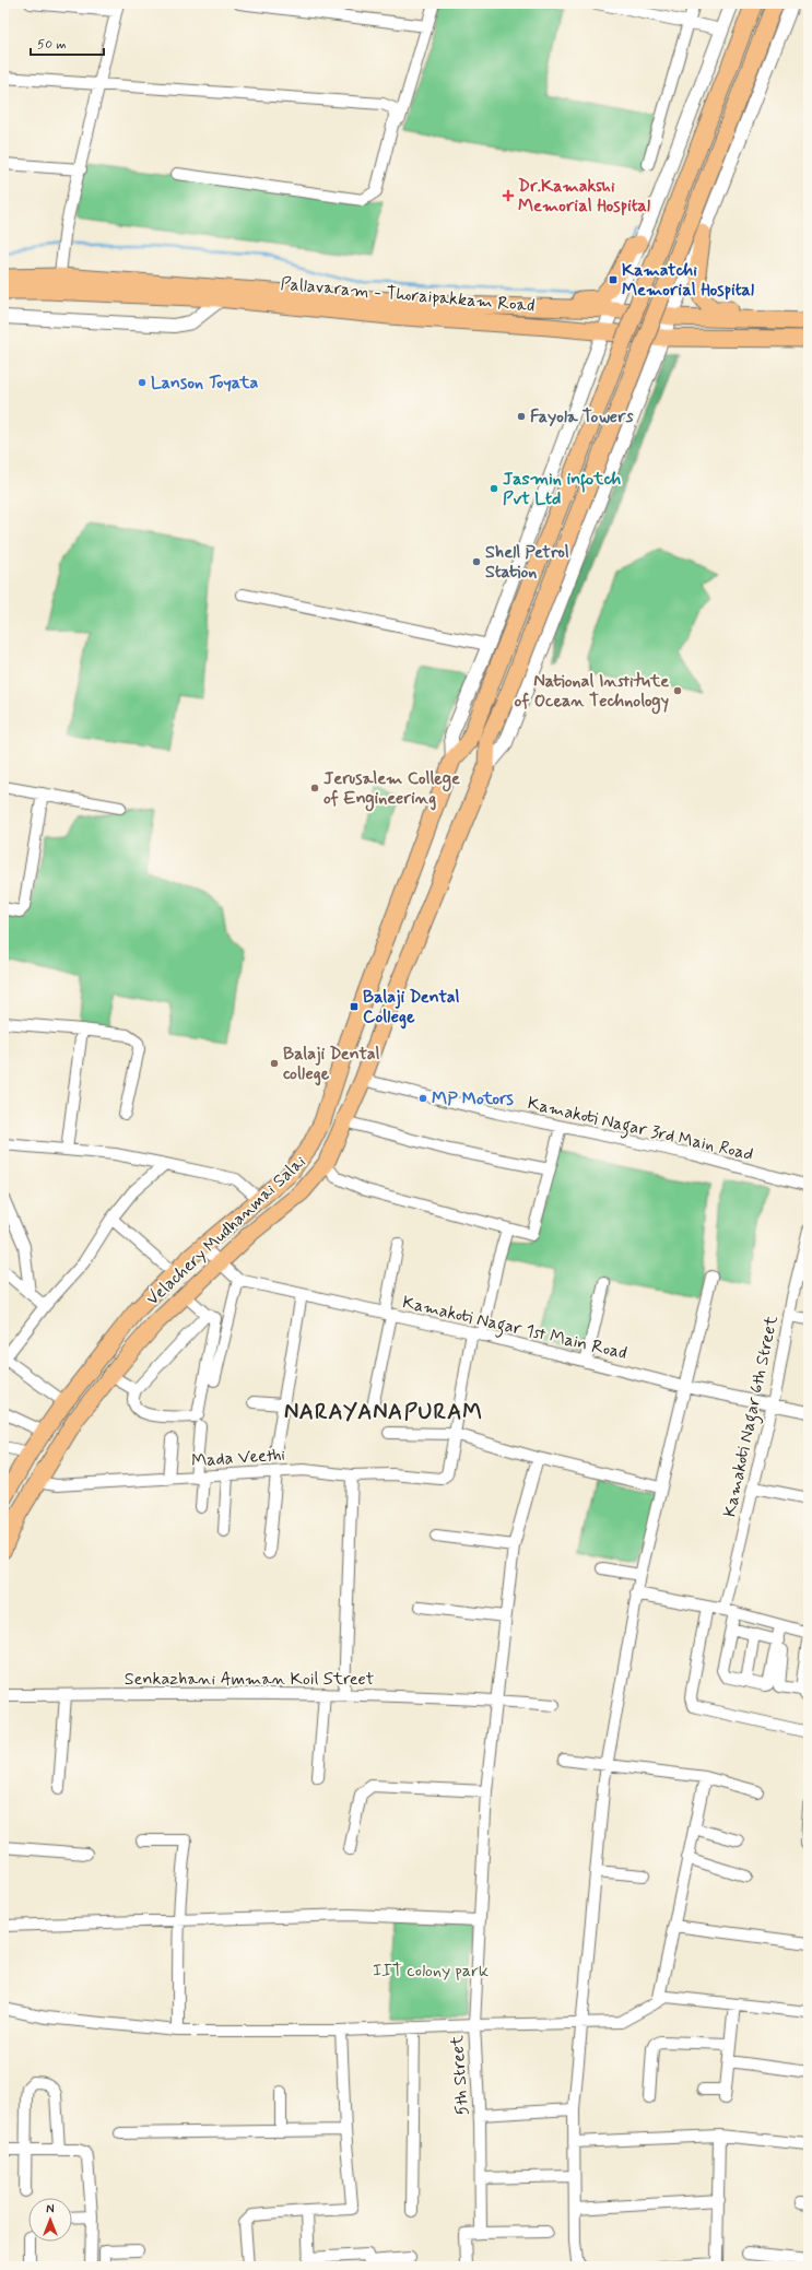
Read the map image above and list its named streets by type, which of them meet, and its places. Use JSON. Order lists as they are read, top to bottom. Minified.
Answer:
{"streets":{"main road":["Pallavaram - Thoraipakkam Road","Velachery Mudhanmai Salai"],"street":["Kamakoti Nagar 3rd Main Road","Kamakoti Nagar 1st Main Road","Kamakoti Nagar 6th Street","Mada Veethi","Senkazhani Amman Koil Street","5th Street"]},"crossings":[["Kamakoti Nagar 3rd Main Road","Velachery Mudhanmai Salai"],["Velachery Mudhanmai Salai","Kamakoti Nagar 1st Main Road"],["Velachery Mudhanmai Salai","Mada Veethi"],["Kamakoti Nagar 1st Main Road","Kamakoti Nagar 6th Street"],["Senkazhani Amman Koil Street","5th Street"]],"districts":["NARAYANAPURAM"],"parks":["IIT colony park"],"places":{"health":["Dr.Kamakshi Memorial Hospital"],"transit":["Kamatchi Memorial Hospital","Balaji Dental College"],"other":["Lanson Toyata","Fayola Towers","Jasmin infotch Pvt Ltd","Shell Petrol Station","National Institute of Ocean Technology","Jerusalem College of Engineering","Balaji Dental college","MP Motors"]},"scale_bar":"50 m","north":"top"}
